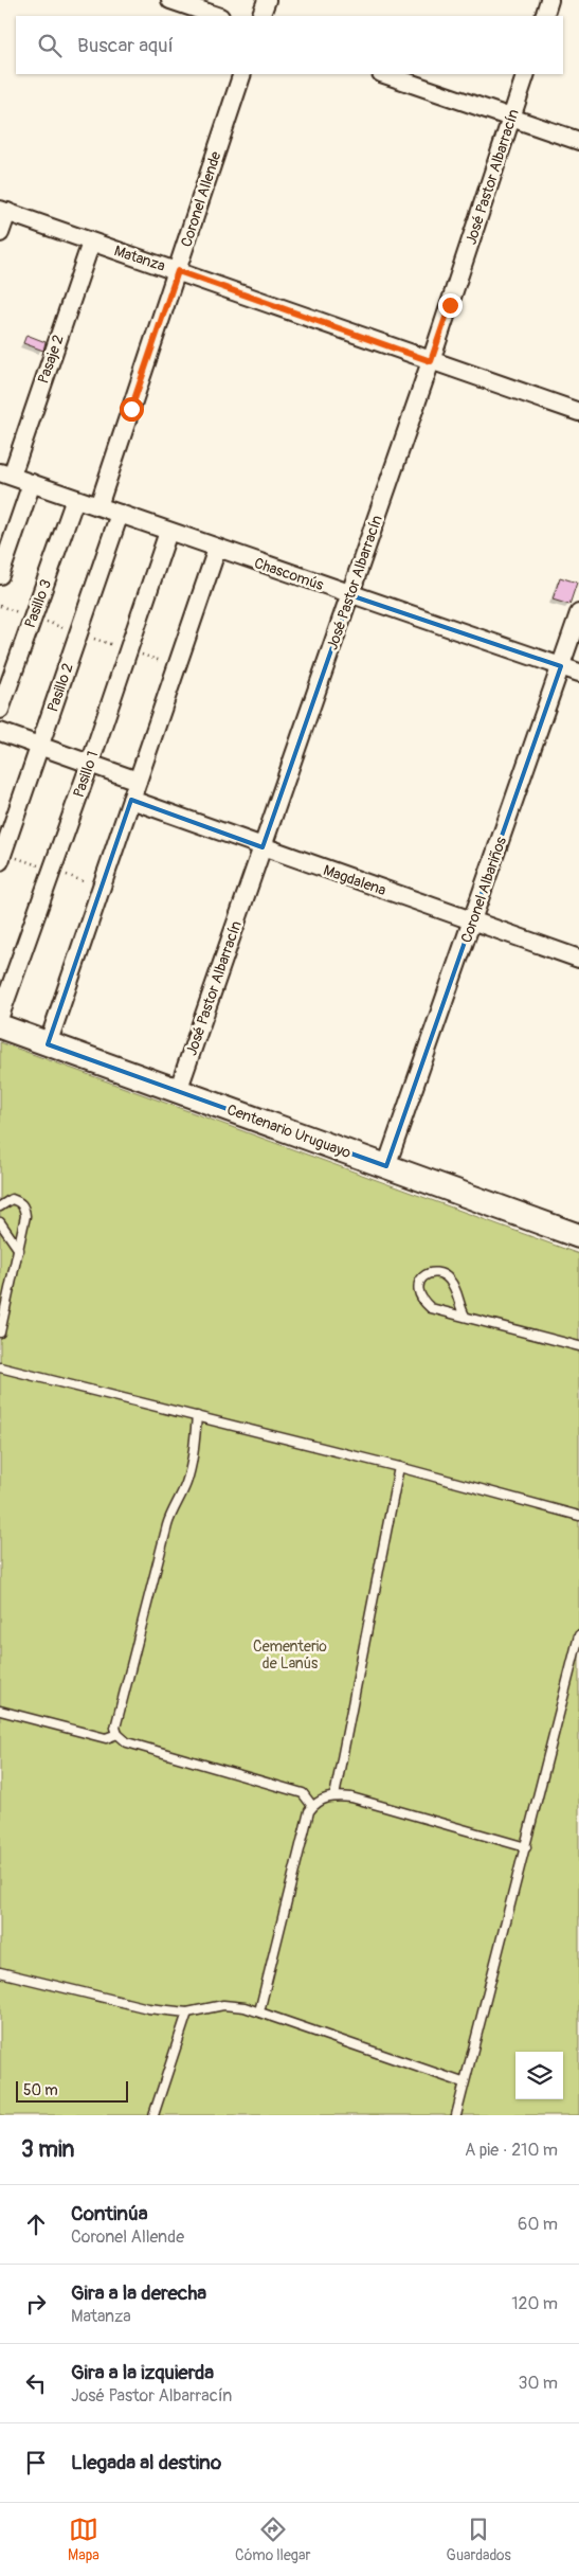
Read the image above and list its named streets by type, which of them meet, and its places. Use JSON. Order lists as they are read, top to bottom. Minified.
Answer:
{"streets":{"main road":["Centenario Uruguayo"],"street":["José Pastor Albarracín","Coronel Allende","Matanza","Pasaje 2","Chascomús","Pasillo 3","Pasillo 2","Pasillo 1","Magdalena","Coronel Albariños"]},"crossings":[["José Pastor Albarracín","Matanza"],["José Pastor Albarracín","Chascomús"],["José Pastor Albarracín","Magdalena"],["José Pastor Albarracín","Centenario Uruguayo"],["Coronel Allende","Matanza"],["Coronel Allende","Chascomús"],["Matanza","Pasaje 2"],["Pasaje 2","Chascomús"],["Chascomús","Pasillo 3"],["Chascomús","Pasillo 2"],["Chascomús","Pasillo 1"],["Chascomús","Coronel Albariños"],["Magdalena","Coronel Albariños"],["Coronel Albariños","Centenario Uruguayo"]],"parks":["Cementerio de Lanús"],"scale_bar":"50 m","page":{"search":"Buscar aquí","scale":"50 m","heading":["3 min","A pie · 210 m"],"list":[["Continúa","Coronel Allende","60 m"],["Gira a la derecha","Matanza","120 m"],["Gira a la izquierda","José Pastor Albarracín","30 m"],"Llegada al destino"],"nav":["Mapa","Cómo llegar","Guardados"]}}
